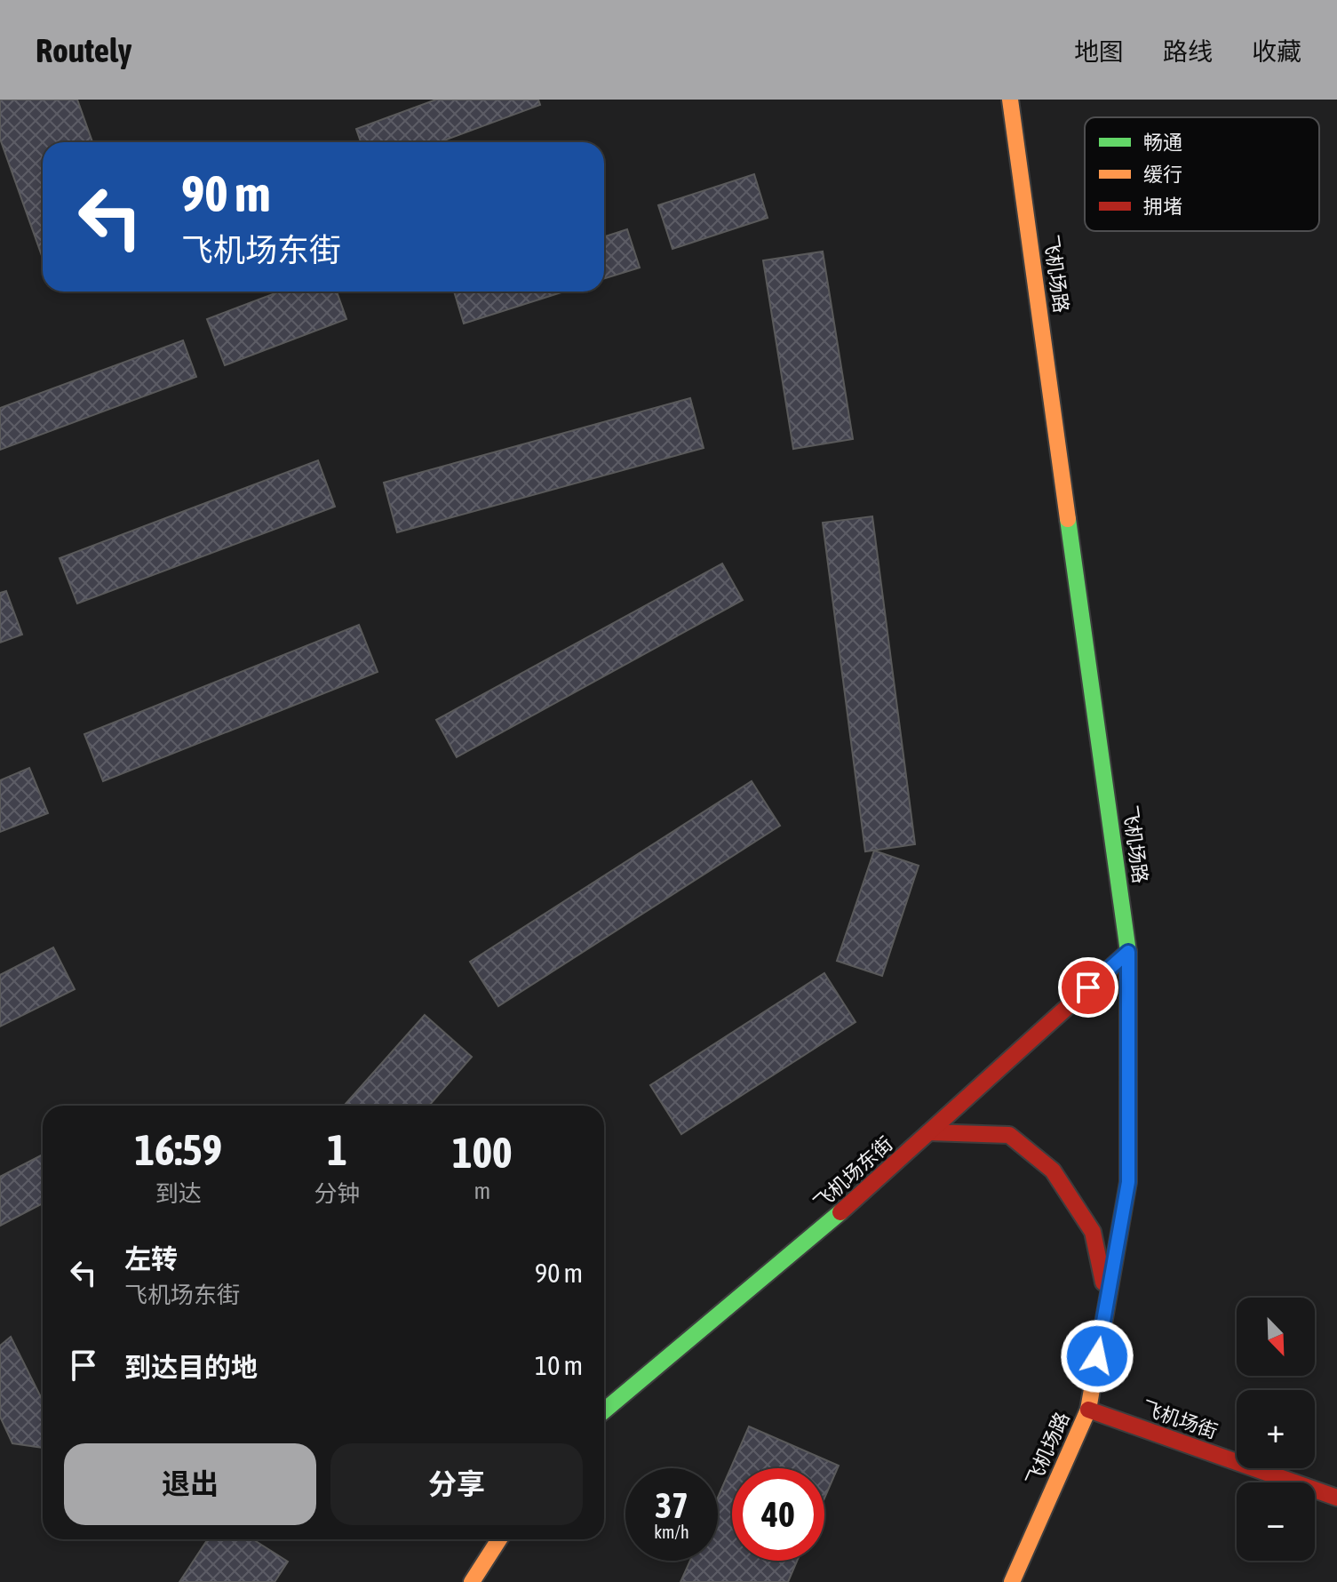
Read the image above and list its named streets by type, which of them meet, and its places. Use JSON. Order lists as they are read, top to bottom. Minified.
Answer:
{"streets":{"street":["飞机场路","飞机场东街","飞机场街"]},"crossings":[["飞机场路","飞机场东街"],["飞机场路","飞机场街"]],"legend":["畅通","缓行","拥堵"],"north":"bottom right","page":{"header":"Routely","nav":["地图","路线","收藏"],"turn":["90 m","飞机场东街"],"eta":["16:59","到达","1","分钟","100","m"],"list":[{"name":"左转","note":"飞机场东街","value":"90 m"},{"name":"到达目的地","value":"10 m"}],"map_buttons":["+","−"],"buttons":["退出","分享"],"speed":"37 km/h","limit":"40"}}
